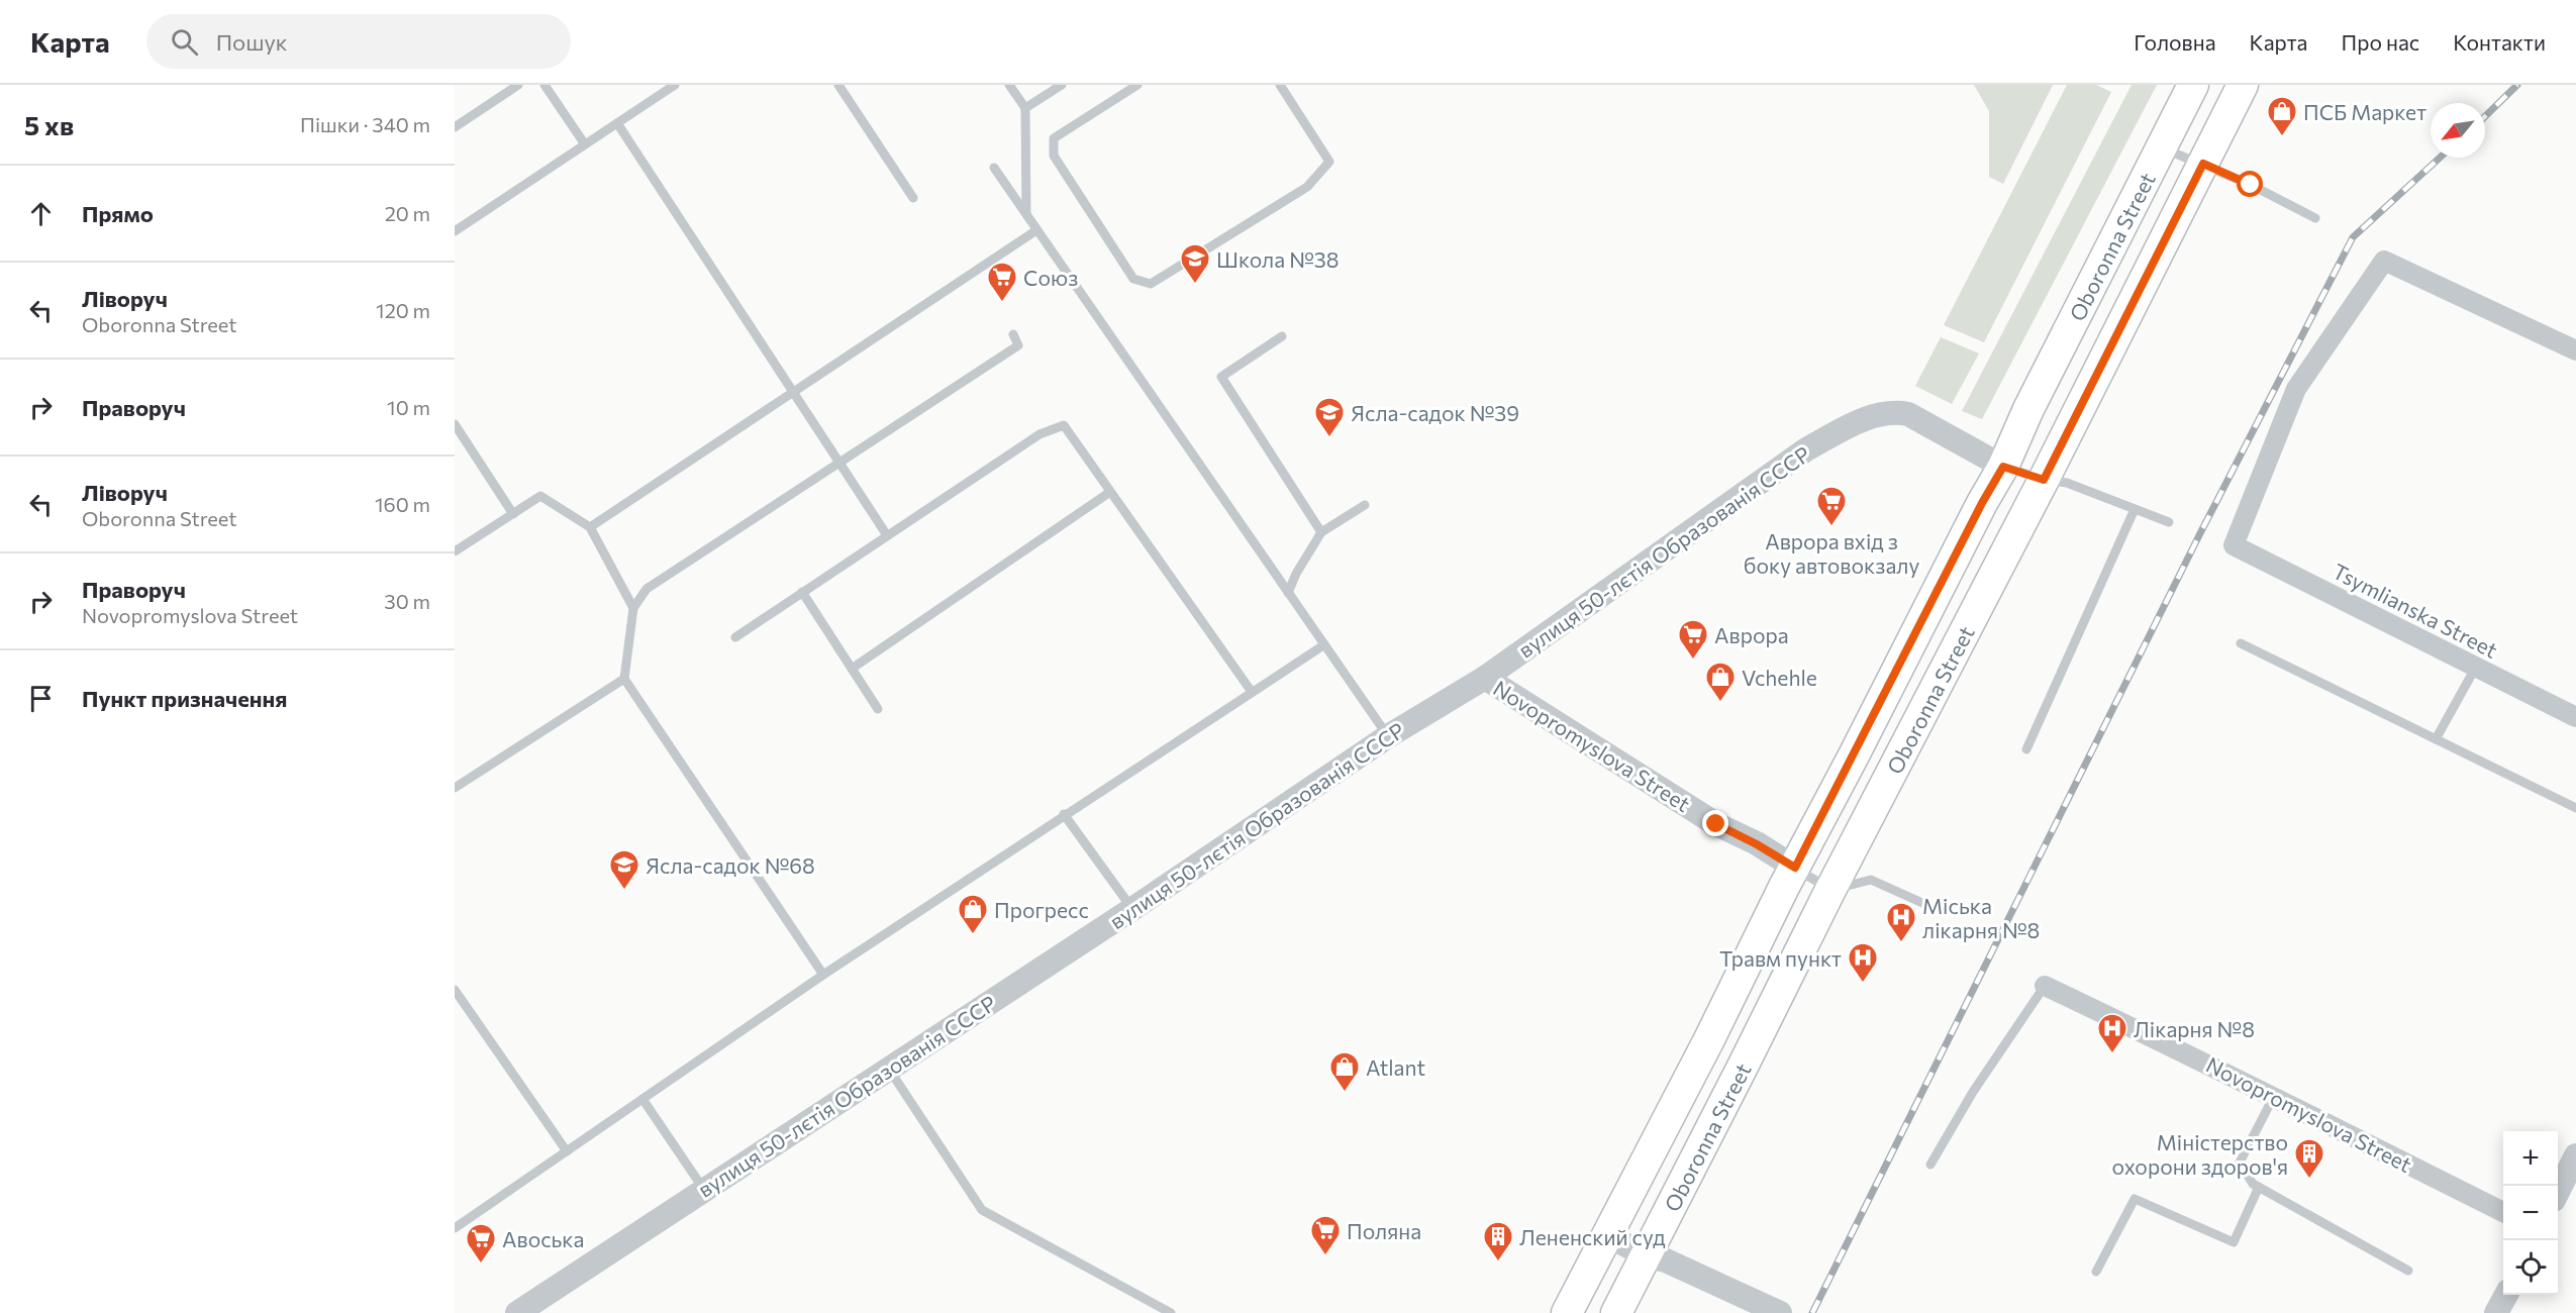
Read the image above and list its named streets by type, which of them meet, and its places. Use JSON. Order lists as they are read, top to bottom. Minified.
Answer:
{"streets":{"main road":["Oboronna Street"],"street":["вулиця 50-лєтія Образованія СССР","Tsymlianska Street","Novopromyslova Street"]},"crossings":[["Oboronna Street","вулиця 50-лєтія Образованія СССР"],["Oboronna Street","Novopromyslova Street"],["вулиця 50-лєтія Образованія СССР","Novopromyslova Street"]],"places":{"shop":["ПСБ Маркет","Vchehle","Прогресс","Atlant"],"school or university":["Школа №38","Ясла-садок №39","Ясла-садок №68"],"supermarket":["Союз","Аврора вхід з боку автовокзалу","Аврора","Поляна","Авоська"],"hospital":["Міська лікарня №8","Травм пункт","Лікарня №8"],"building":["Міністерство охорони здоров'я","Лененский суд"]},"north":"bottom left","page":{"header":"Карта","search":"Пошук","nav":["Головна","Карта","Про нас","Контакти"],"heading":["5 хв","Пішки · 340 m"],"list":[["Прямо","20 m"],["Ліворуч","Oboronna Street","120 m"],["Праворуч","10 m"],["Ліворуч","Oboronna Street","160 m"],["Праворуч","Novopromyslova Street","30 m"],"Пункт призначення"],"map_buttons":["+","−"]}}
